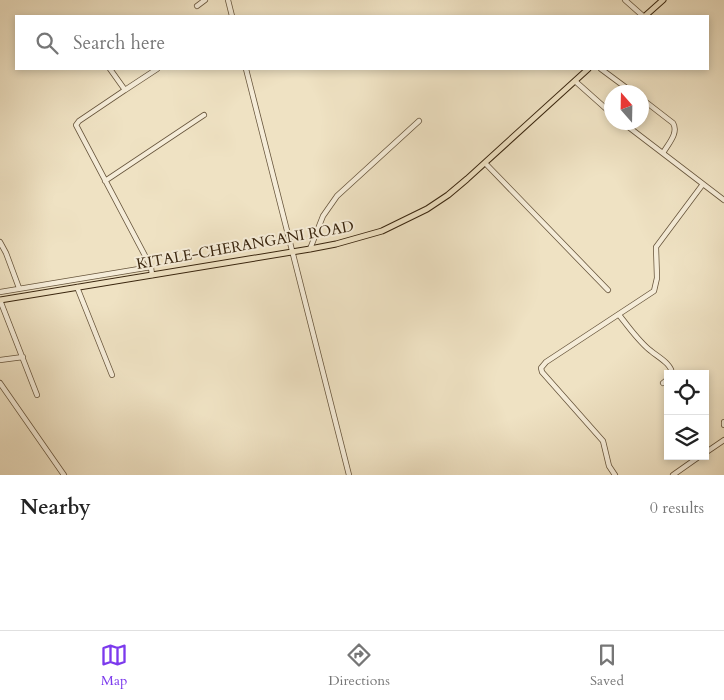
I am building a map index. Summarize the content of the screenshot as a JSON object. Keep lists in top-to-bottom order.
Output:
{
  "streets": {
    "main road": ["KITALE-CHERANGANI ROAD"]
  },
  "north": "top",
  "page": {
    "search": "Search here",
    "heading": ["Nearby", "0 results"],
    "nav": ["Map", "Directions", "Saved"]
  }
}
